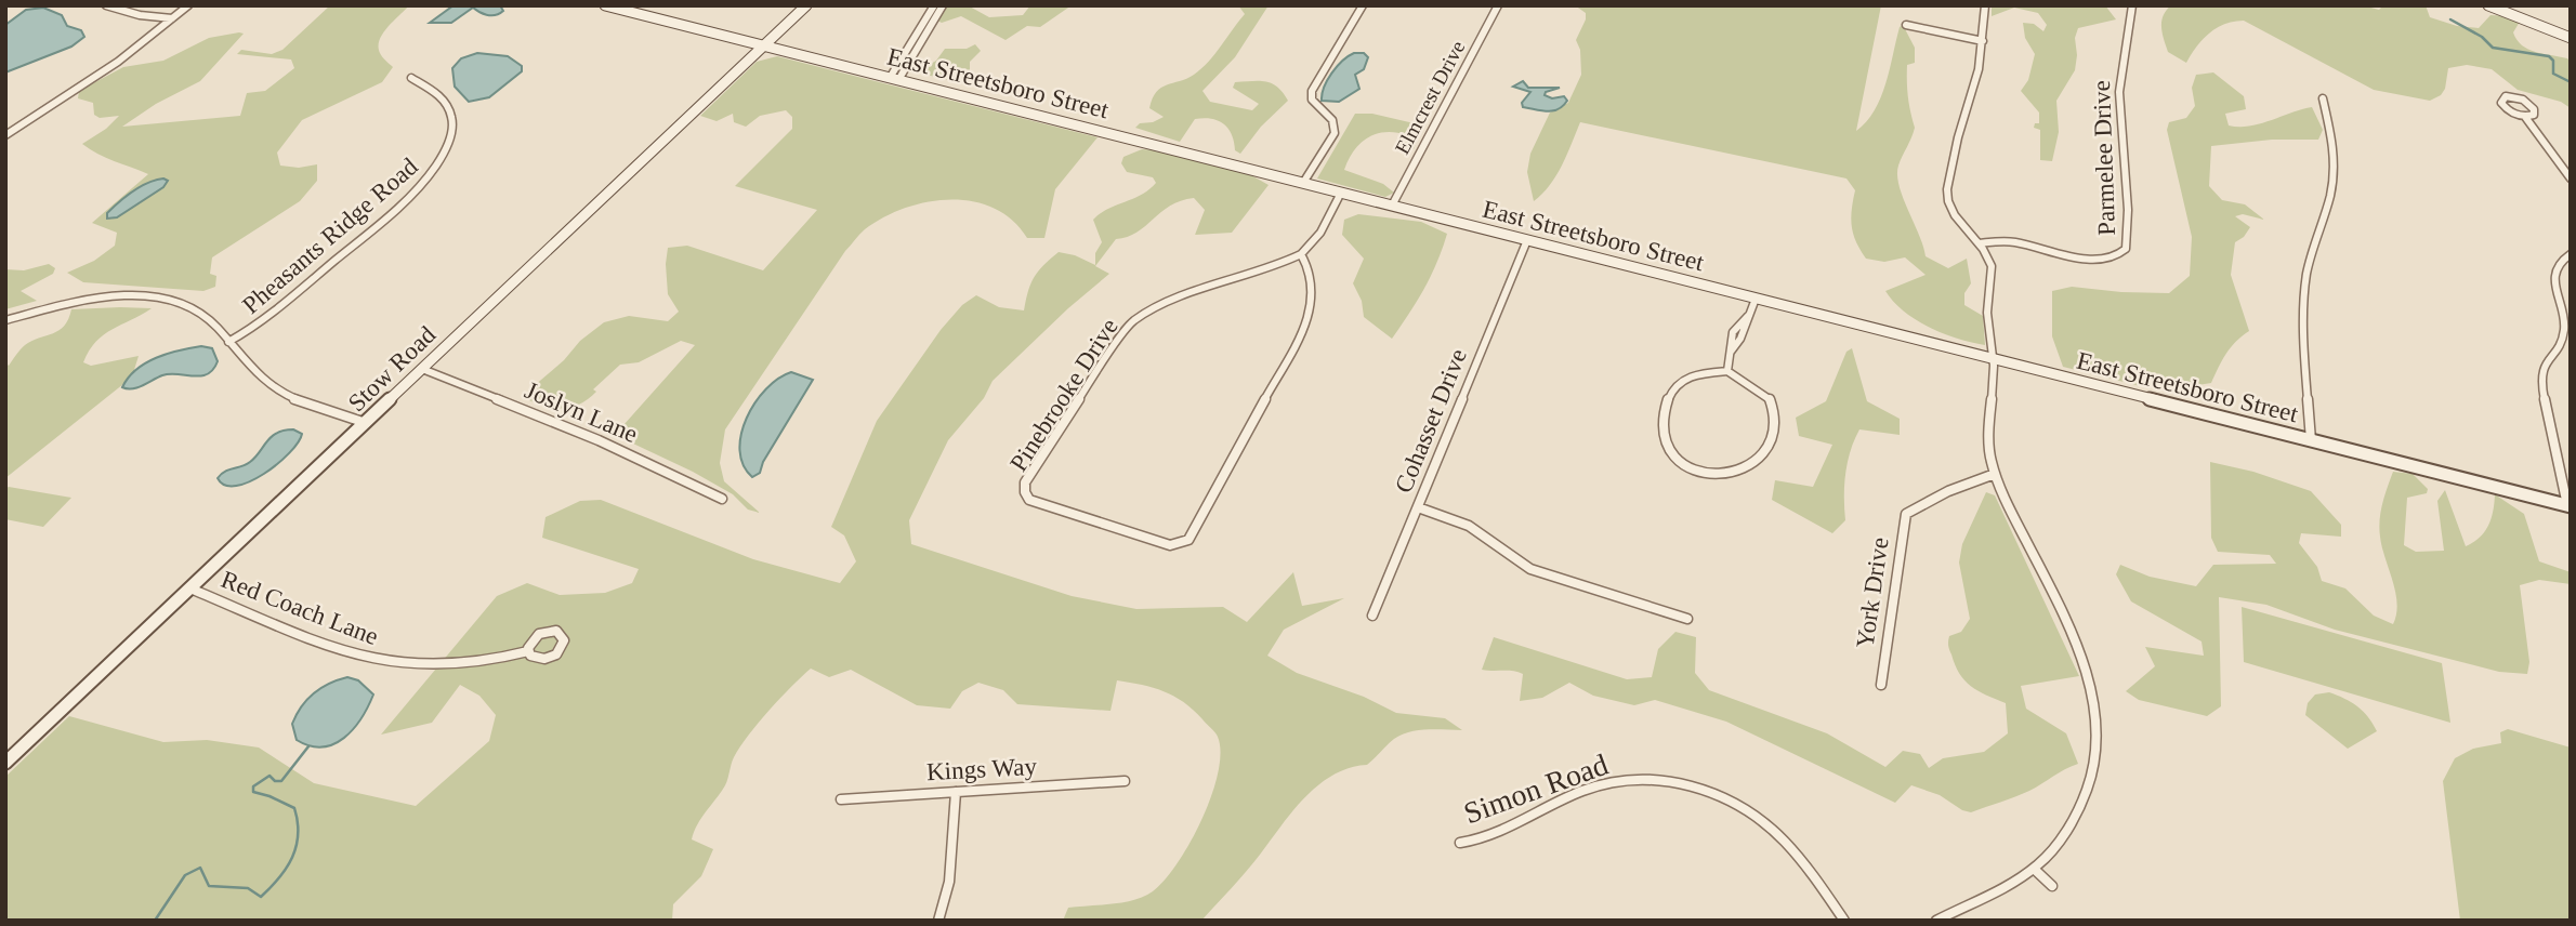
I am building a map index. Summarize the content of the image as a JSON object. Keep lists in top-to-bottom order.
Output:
{
  "streets": {
    "main road": ["East Streetsboro Street", "Stow Road"],
    "street": [
      "Elmcrest Drive",
      "Parmelee Drive",
      "Pheasants Ridge Road",
      "Pinebrooke Drive",
      "Joslyn Lane",
      "Cohasset Drive",
      "York Drive",
      "Red Coach Lane",
      "Kings Way",
      "Simon Road"
    ]
  },
  "crossings": [
    ["East Streetsboro Street", "Elmcrest Drive"],
    ["East Streetsboro Street", "Stow Road"],
    ["East Streetsboro Street", "Pinebrooke Drive"],
    ["East Streetsboro Street", "Cohasset Drive"],
    ["Stow Road", "Joslyn Lane"],
    ["Stow Road", "Red Coach Lane"]
  ]
}
